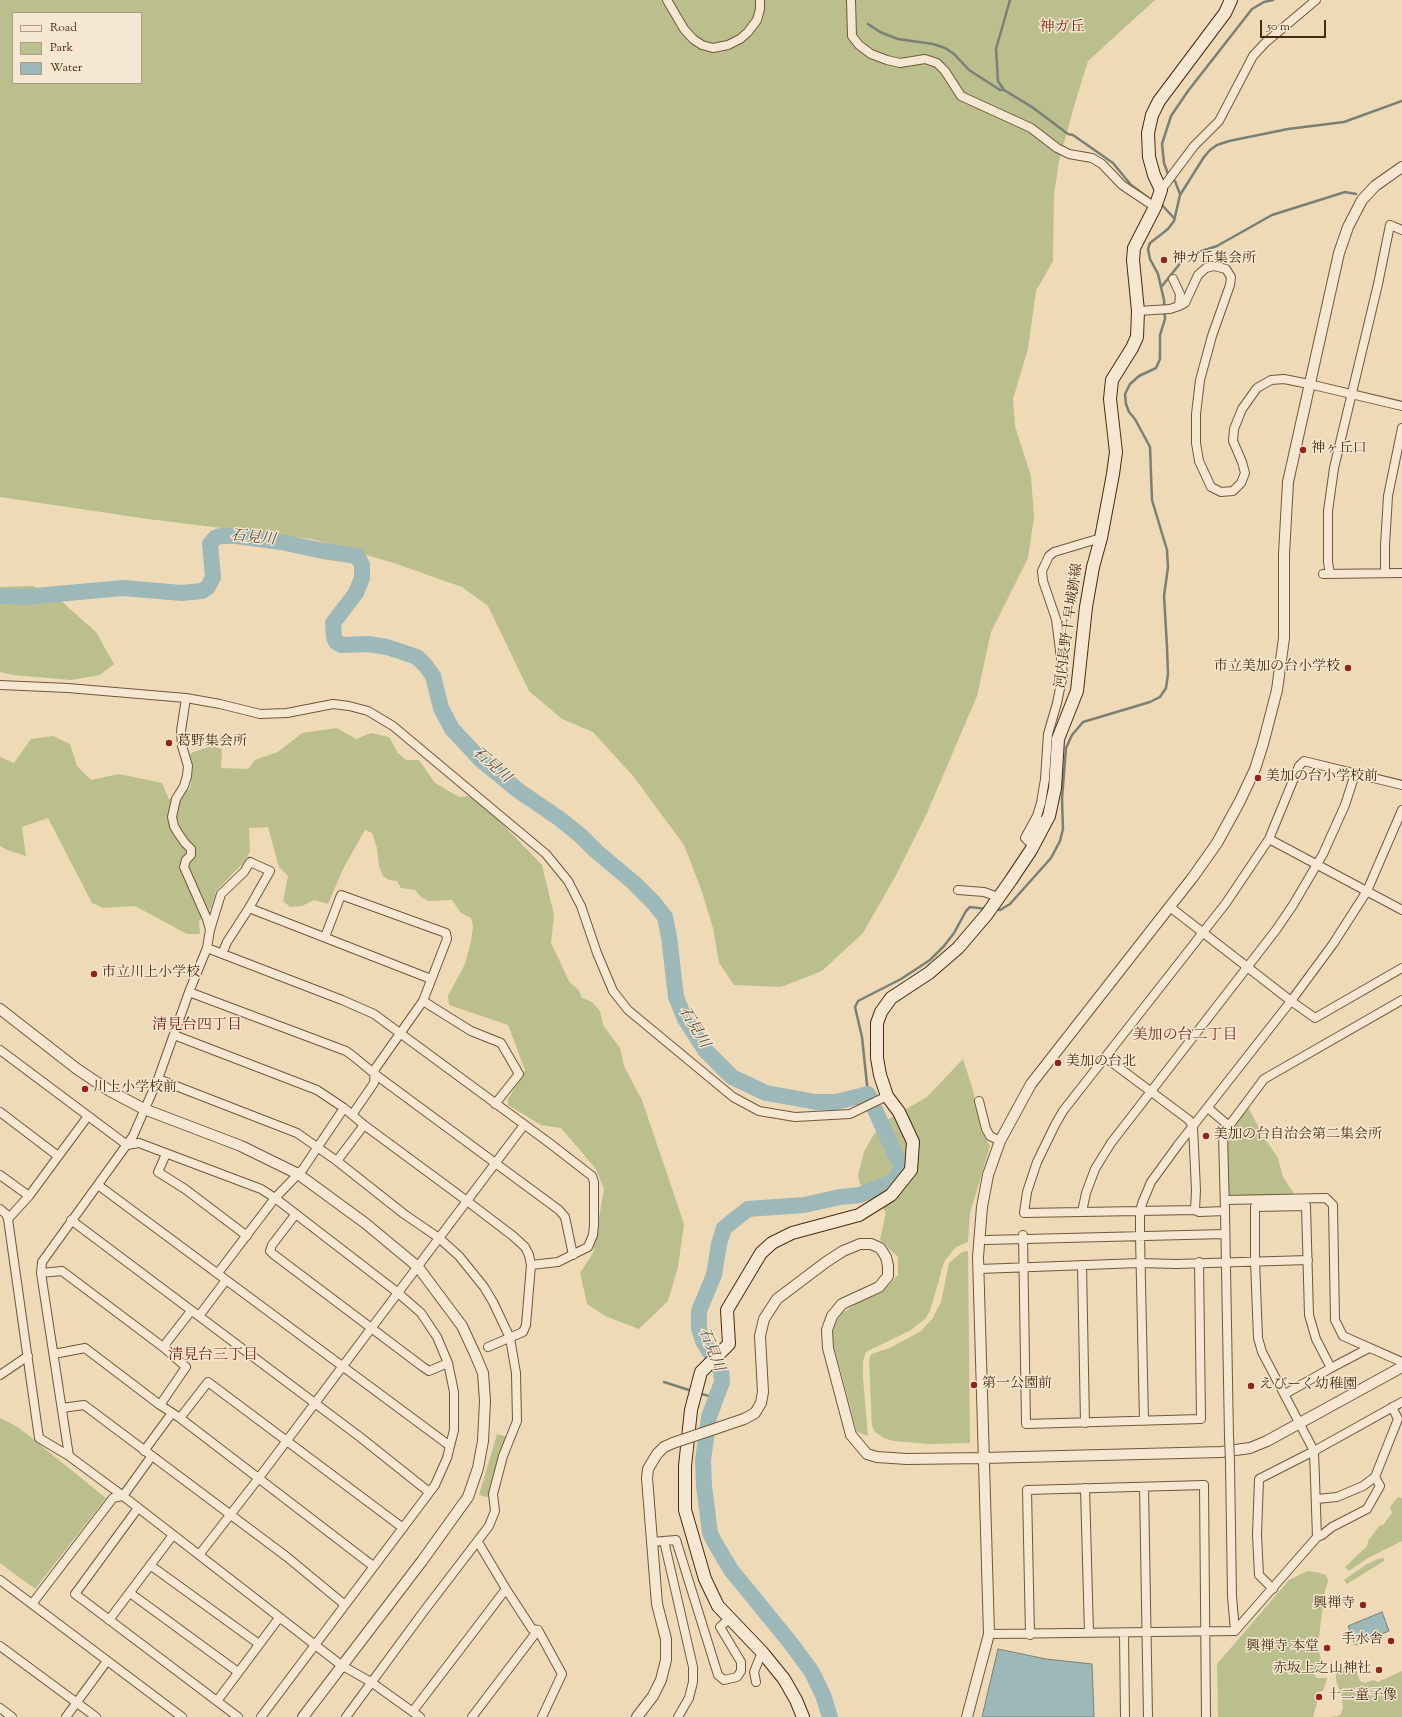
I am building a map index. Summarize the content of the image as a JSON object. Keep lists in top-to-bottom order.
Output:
{
  "streets": {
    "main road": ["河内長野千早城跡線"]
  },
  "districts": [
    "神ガ丘",
    "清見台四丁目",
    "美加の台二丁目",
    "清見台三丁目"
  ],
  "water": ["石見川"],
  "places": [
    "神ガ丘集会所",
    "神ヶ丘口",
    "市立美加の台小学校",
    "葛野集会所",
    "美加の台小学校前",
    "市立川上小学校",
    "美加の台北",
    "川上小学校前",
    "美加の台自治会第二集会所",
    "第一公園前",
    "えぴーく幼稚園",
    "興禅寺",
    "手水舎",
    "興禅寺 本堂",
    "赤坂上之山神社",
    "十二童子像"
  ],
  "legend": ["Road", "Park", "Water"],
  "scale_bar": "50 m"
}
